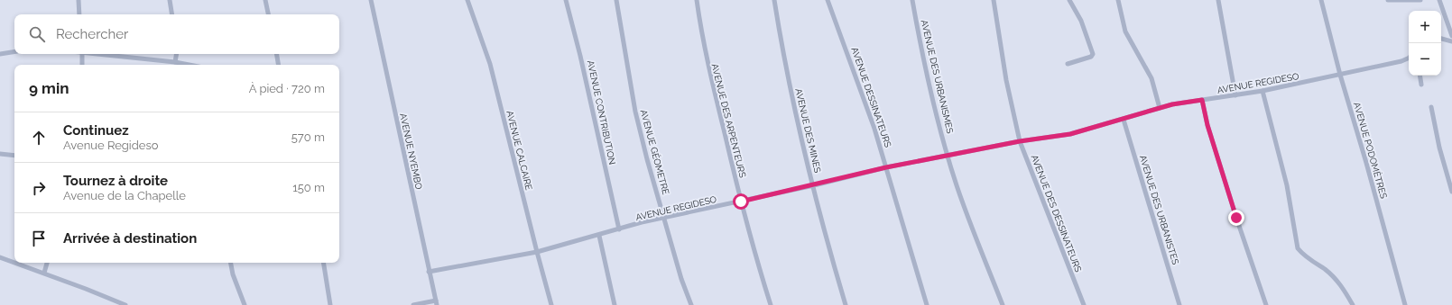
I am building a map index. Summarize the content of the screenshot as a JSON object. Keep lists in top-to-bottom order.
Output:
{
  "streets": {
    "street": [
      "AVENUE DES URBANISMES",
      "AVENUE REGIDESO",
      "AVENUE DESSINATEURS",
      "AVENUE CONTRIBUTION",
      "AVENUE DES ARPENTEURS",
      "AVENUE DES MINES",
      "AVENUE CALCAIRE",
      "AVENUE PODOMÈTRES",
      "AVENUE NYEMBO",
      "AVENUE GÉOMETRE",
      "AVENUE DES URBANISTES",
      "AVENUE DES DESSINATEURS"
    ]
  },
  "crossings": [
    ["AVENUE DES URBANISMES", "AVENUE REGIDESO"],
    ["AVENUE REGIDESO", "AVENUE DESSINATEURS"],
    ["AVENUE REGIDESO", "AVENUE CONTRIBUTION"],
    ["AVENUE REGIDESO", "AVENUE DES ARPENTEURS"],
    ["AVENUE REGIDESO", "AVENUE DES MINES"],
    ["AVENUE REGIDESO", "AVENUE CALCAIRE"],
    ["AVENUE REGIDESO", "AVENUE PODOMÈTRES"],
    ["AVENUE REGIDESO", "AVENUE NYEMBO"],
    ["AVENUE REGIDESO", "AVENUE GÉOMETRE"],
    ["AVENUE REGIDESO", "AVENUE DES URBANISTES"],
    ["AVENUE REGIDESO", "AVENUE DES DESSINATEURS"]
  ],
  "page": {
    "map_buttons": ["+", "−"],
    "search": "Rechercher",
    "heading": ["9 min", "À pied · 720 m"],
    "list": [
      ["Continuez", "Avenue Regideso", "570 m"],
      ["Tournez à droite", "Avenue de la Chapelle", "150 m"],
      "Arrivée à destination"
    ]
  }
}
